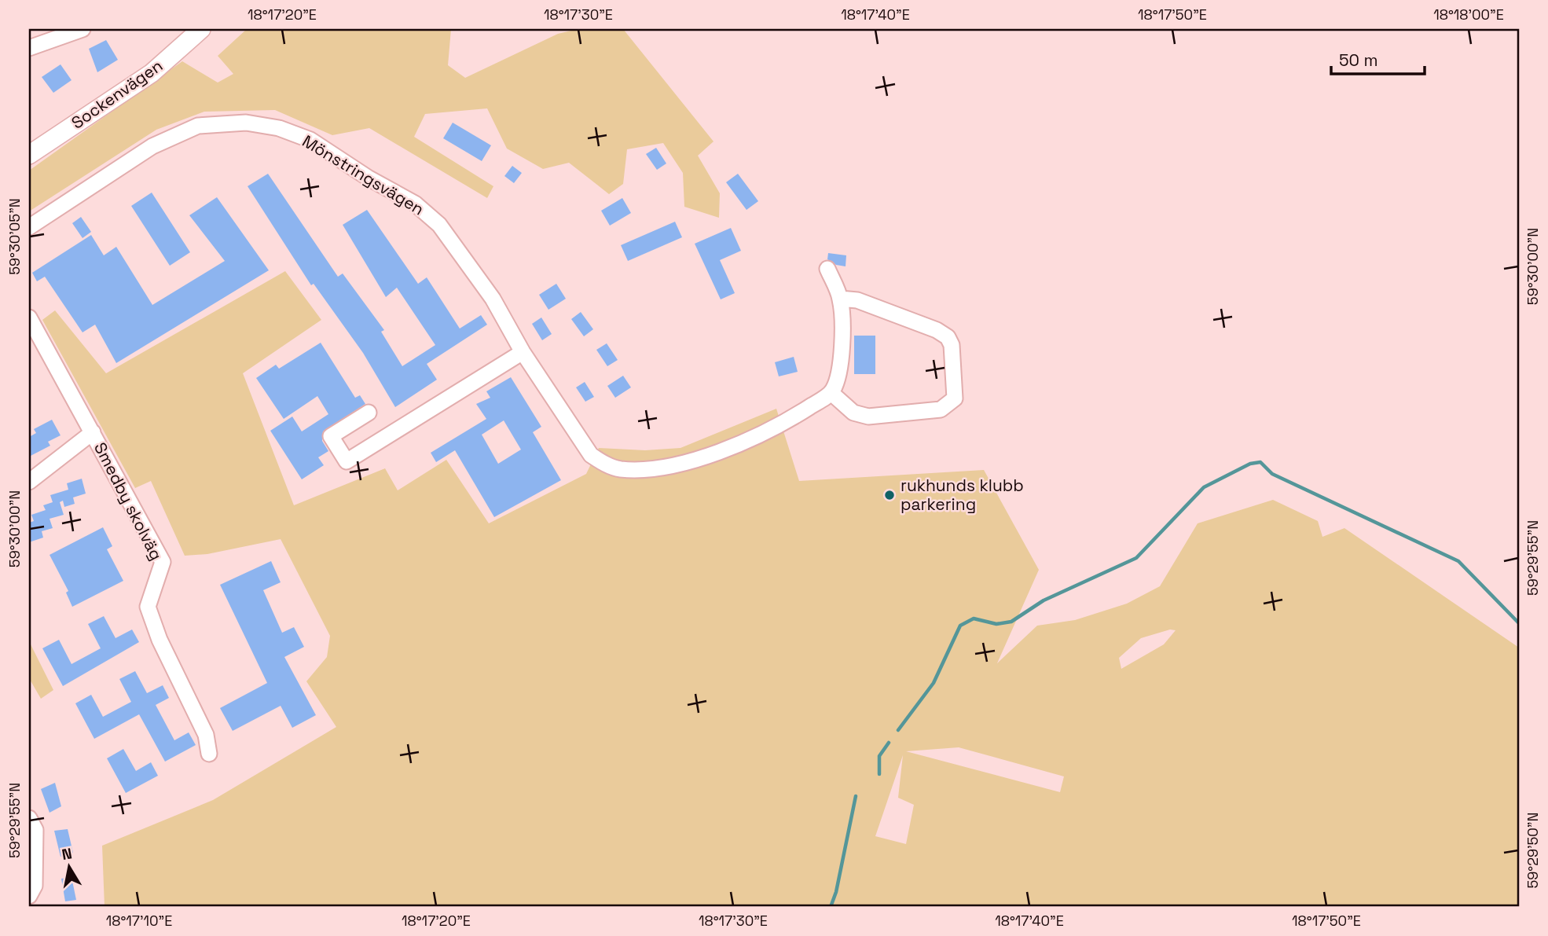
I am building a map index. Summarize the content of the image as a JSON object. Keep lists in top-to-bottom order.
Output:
{
  "streets": {
    "street": ["Sockenvägen", "Mönstringsvägen", "Smedby skolväg"]
  },
  "places": ["rukhunds klubb parkering"],
  "scale_bar": "50 m",
  "north": "top",
  "coordinates": [
    "18°17'20\"E",
    "18°17'30\"E",
    "18°17'40\"E",
    "18°17'50\"E",
    "18°18'00\"E",
    "59°30'05\"N",
    "59°30'00\"N",
    "59°29'55\"N",
    "59°29'50\"N",
    "18°17'10\"E"
  ]
}
